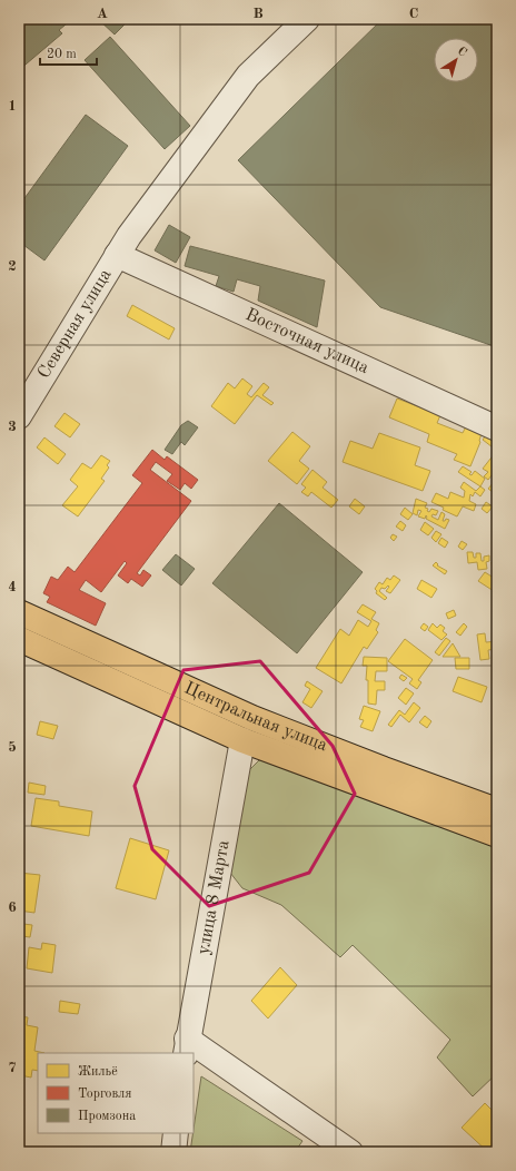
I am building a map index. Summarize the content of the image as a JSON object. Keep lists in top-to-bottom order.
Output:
{
  "streets": {
    "main road": ["Центральная улица"],
    "street": ["Северная улица", "Восточная улица", "улица 8 Марта"]
  },
  "crossings": [
    ["Северная улица", "Восточная улица"],
    ["Центральная улица", "улица 8 Марта"]
  ],
  "legend": ["Жильё", "Торговля", "Промзона"],
  "scale_bar": "20 m",
  "north": "top right",
  "grid": {
    "columns": ["A", "B", "C"],
    "rows": [
      "1",
      "2",
      "3",
      "4",
      "5",
      "6",
      "7"
    ]
  }
}
